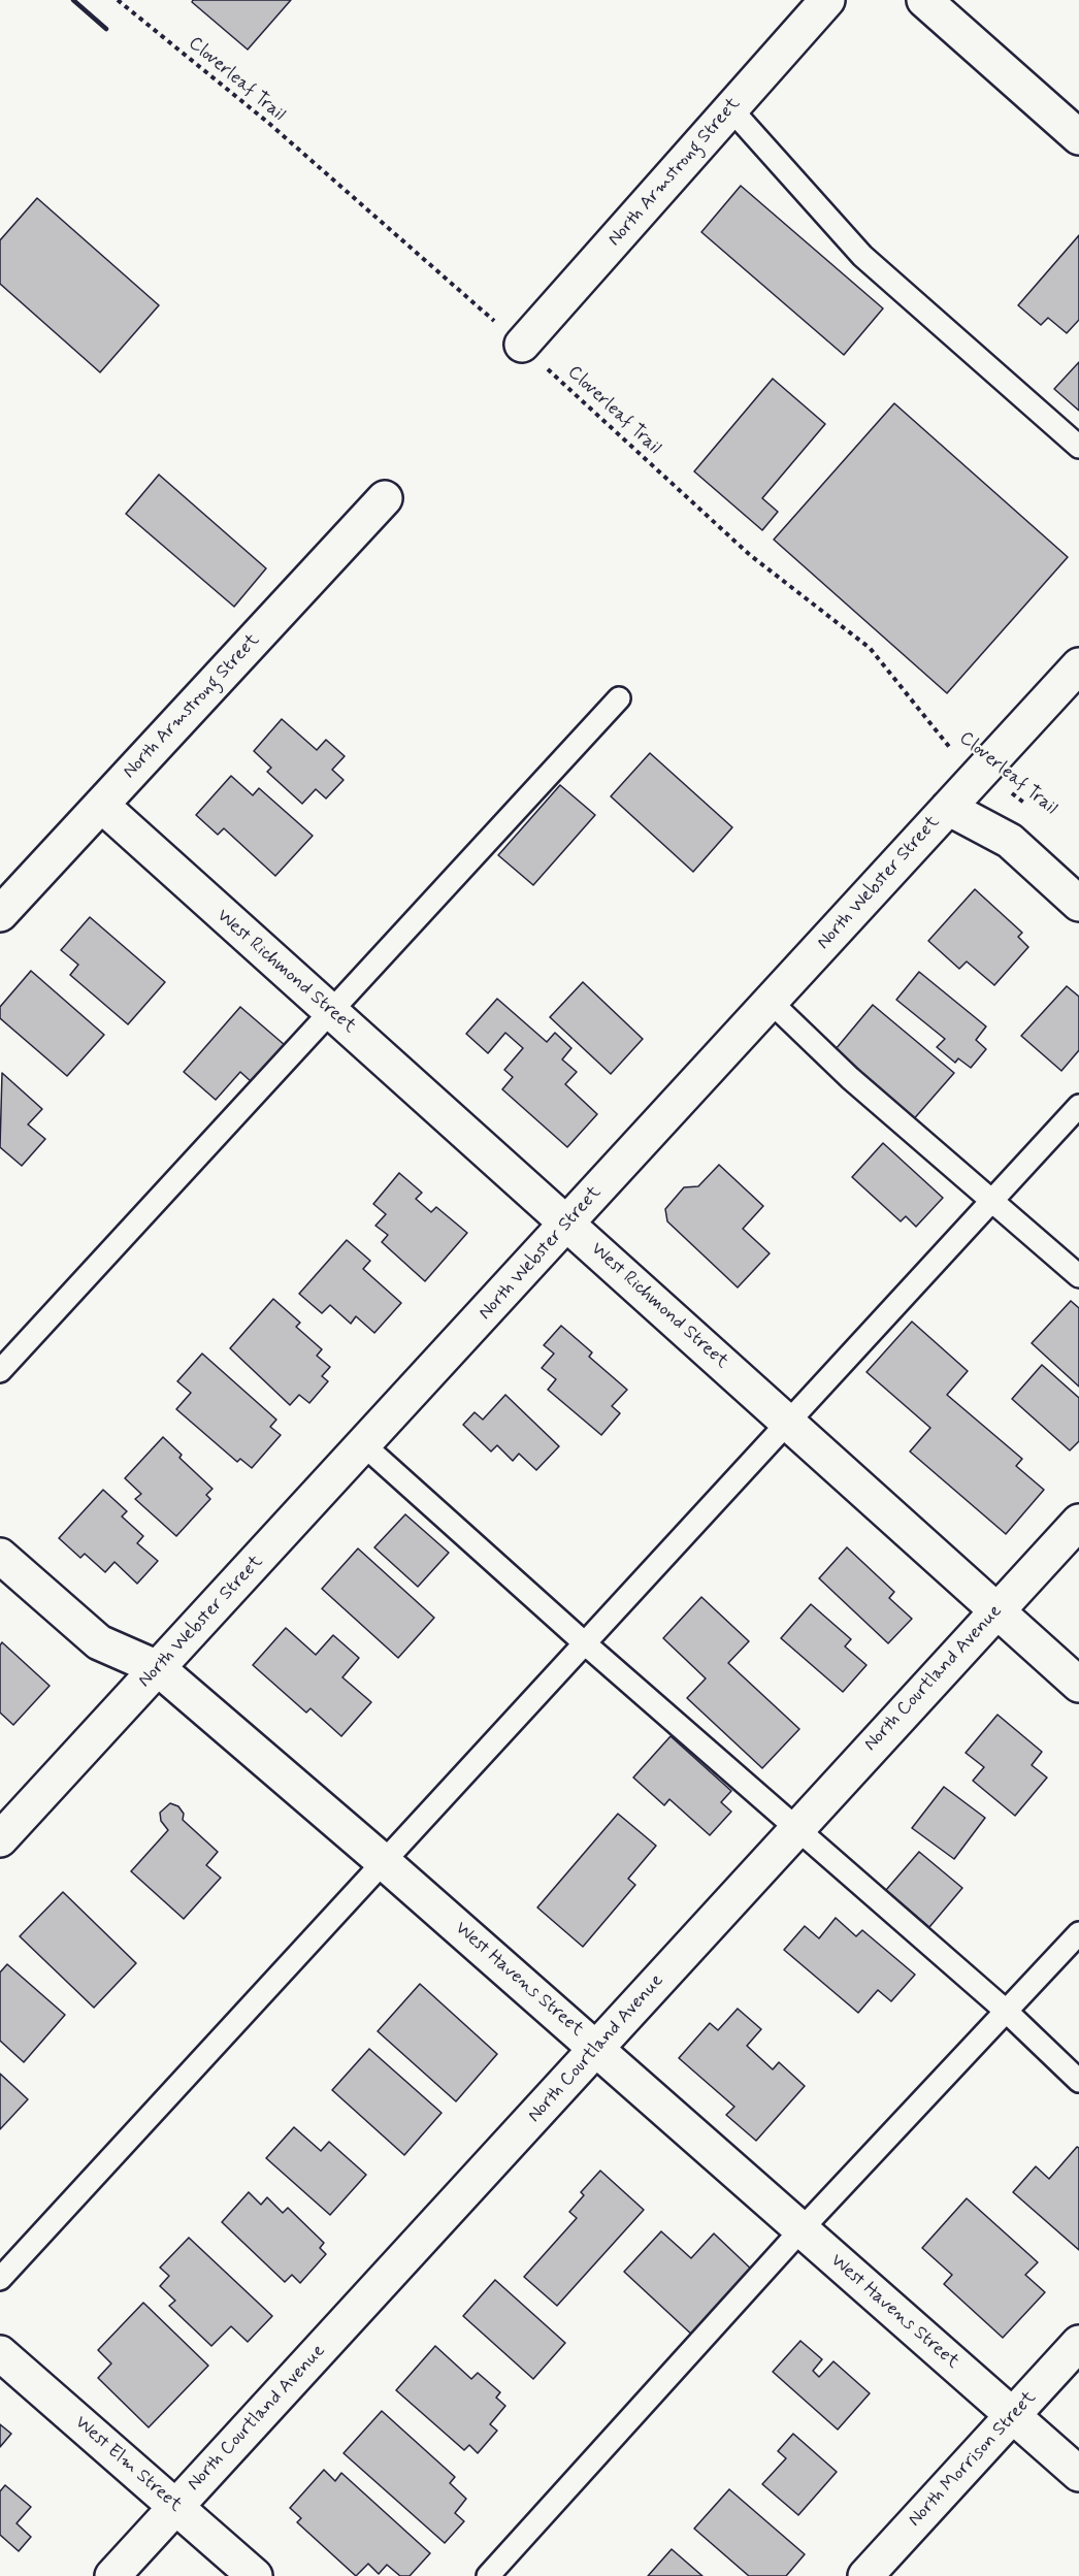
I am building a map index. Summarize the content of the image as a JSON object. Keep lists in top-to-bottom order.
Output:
{
  "streets": {
    "street": [
      "North Armstrong Street",
      "North Webster Street",
      "West Richmond Street",
      "North Courtland Avenue",
      "West Havens Street",
      "North Morrison Street",
      "West Elm Street"
    ],
    "path": ["Cloverleaf Trail"]
  },
  "crossings": [
    ["Cloverleaf Trail", "North Armstrong Street"],
    ["Cloverleaf Trail", "North Webster Street"],
    ["North Armstrong Street", "West Richmond Street"],
    ["North Webster Street", "West Richmond Street"],
    ["North Webster Street", "West Havens Street"],
    ["West Richmond Street", "North Courtland Avenue"],
    ["North Courtland Avenue", "West Havens Street"],
    ["North Courtland Avenue", "West Elm Street"],
    ["West Havens Street", "North Morrison Street"]
  ]
}
